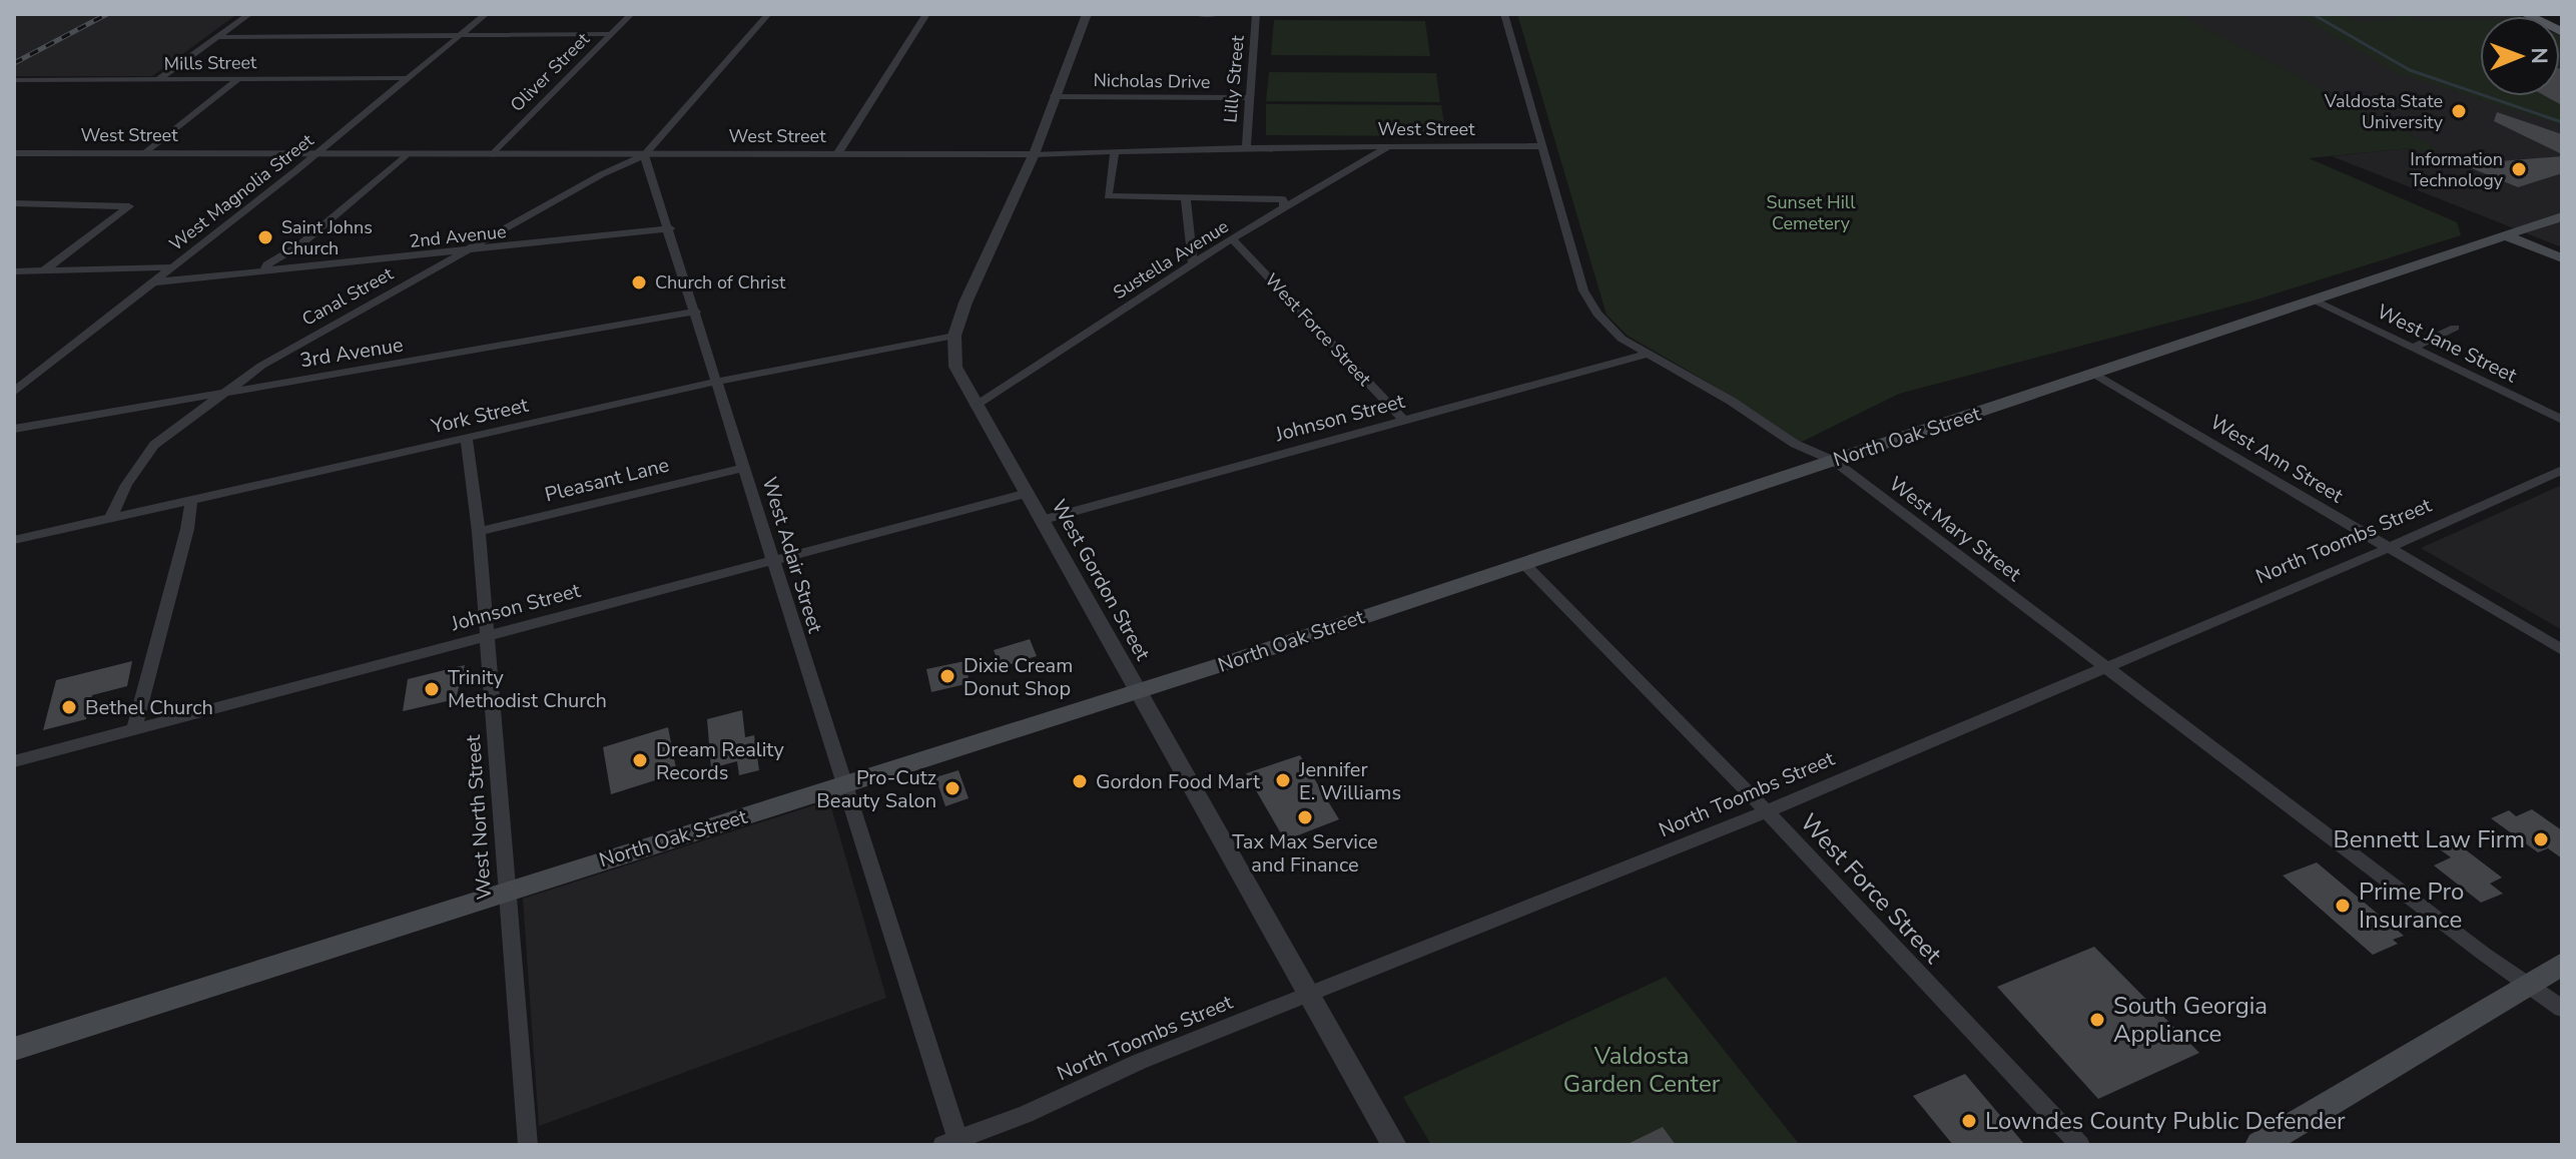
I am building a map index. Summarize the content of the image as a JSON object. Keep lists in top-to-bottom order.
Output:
{
  "streets": {
    "main road": ["North Oak Street"],
    "street": [
      "Mills Street",
      "Oliver Street",
      "Lilly Street",
      "Nicholas Drive",
      "West Street",
      "West Magnolia Street",
      "2nd Avenue",
      "Sustella Avenue",
      "Canal Street",
      "West Force Street",
      "West Jane Street",
      "3rd Avenue",
      "York Street",
      "Johnson Street",
      "West Ann Street",
      "Pleasant Lane",
      "West Mary Street",
      "North Toombs Street",
      "West Adair Street",
      "West Gordon Street",
      "West North Street"
    ]
  },
  "crossings": [
    ["Mills Street", "West Magnolia Street"],
    ["Oliver Street", "West Street"],
    ["Lilly Street", "Nicholas Drive"],
    ["Lilly Street", "West Street"],
    ["West Street", "West Magnolia Street"],
    ["West Street", "Sustella Avenue"],
    ["West Street", "Canal Street"],
    ["West Street", "West Mary Street"],
    ["West Street", "West Adair Street"],
    ["West Magnolia Street", "2nd Avenue"],
    ["2nd Avenue", "Canal Street"],
    ["2nd Avenue", "West Adair Street"],
    ["Sustella Avenue", "West Force Street"],
    ["Sustella Avenue", "West Gordon Street"],
    ["Canal Street", "3rd Avenue"],
    ["Canal Street", "York Street"],
    ["Canal Street", "West Adair Street"],
    ["West Force Street", "Johnson Street"],
    ["West Force Street", "North Oak Street"],
    ["West Force Street", "North Toombs Street"],
    ["West Jane Street", "North Oak Street"],
    ["3rd Avenue", "West Adair Street"],
    ["York Street", "West Adair Street"],
    ["York Street", "West Gordon Street"],
    ["York Street", "West North Street"],
    ["Johnson Street", "West Mary Street"],
    ["Johnson Street", "West Adair Street"],
    ["Johnson Street", "West Gordon Street"],
    ["Johnson Street", "West North Street"],
    ["North Oak Street", "West Ann Street"],
    ["North Oak Street", "West Mary Street"],
    ["North Oak Street", "West Adair Street"],
    ["North Oak Street", "West Gordon Street"],
    ["North Oak Street", "West North Street"],
    ["West Ann Street", "North Toombs Street"],
    ["Pleasant Lane", "West Adair Street"],
    ["Pleasant Lane", "West North Street"],
    ["West Mary Street", "North Toombs Street"],
    ["North Toombs Street", "West Adair Street"],
    ["North Toombs Street", "West Gordon Street"]
  ],
  "parks": ["Sunset Hill Cemetery", "Valdosta Garden Center"],
  "places": [
    "Valdosta State University",
    "Information Technology",
    "Saint Johns Church",
    "Church of Christ",
    "Dixie Cream Donut Shop",
    "Trinity Methodist Church",
    "Bethel Church",
    "Dream Reality Records",
    "Jennifer E. Williams",
    "Gordon Food Mart",
    "Pro-Cutz Beauty Salon",
    "Tax Max Service and Finance",
    "Bennett Law Firm",
    "Prime Pro Insurance",
    "South Georgia Appliance",
    "Lowndes County Public Defender"
  ],
  "north": "right"
}
